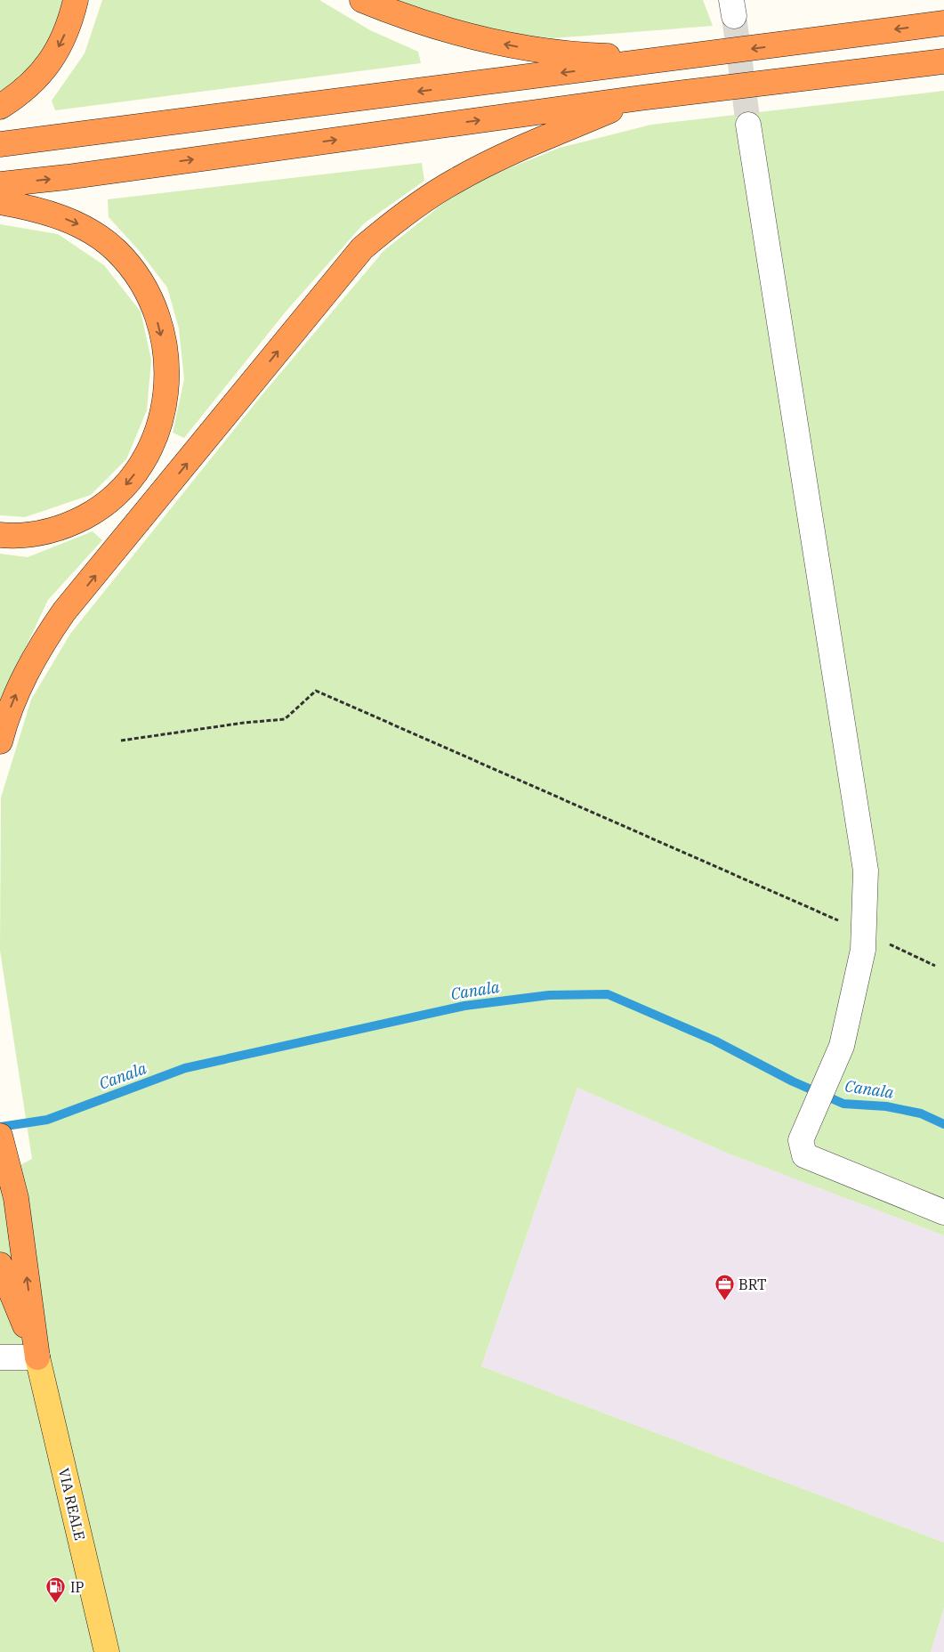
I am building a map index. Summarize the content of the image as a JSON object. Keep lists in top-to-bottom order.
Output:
{
  "streets": {
    "main road": ["VIA REALE"]
  },
  "water": ["Canala"],
  "places": {
    "office": ["BRT"],
    "fuel station": ["IP"]
  }
}
